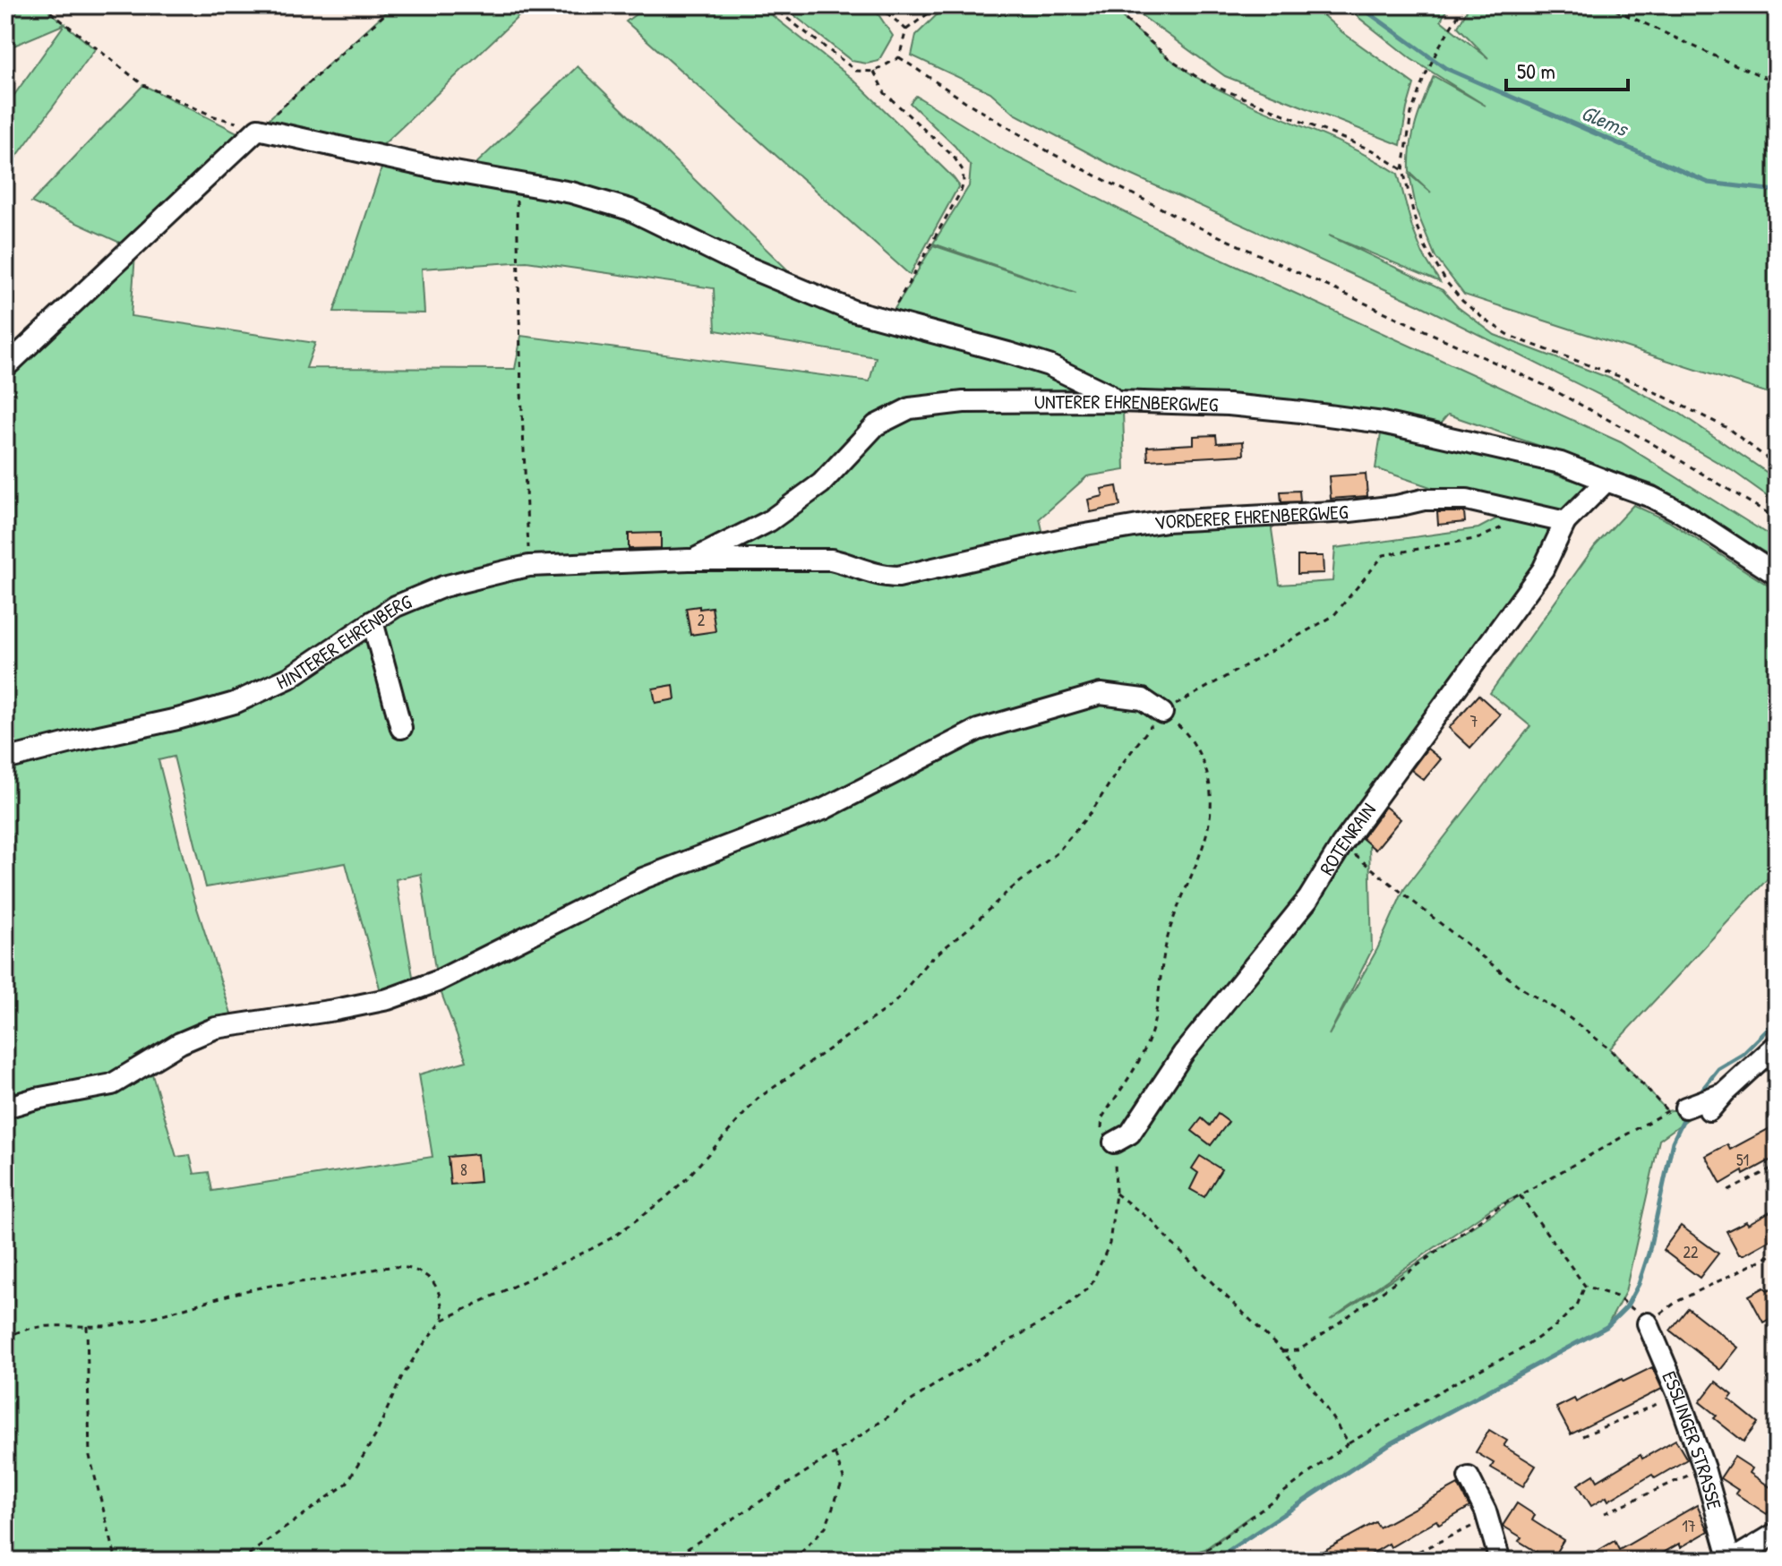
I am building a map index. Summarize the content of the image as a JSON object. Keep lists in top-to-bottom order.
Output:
{
  "streets": {
    "street": [
      "UNTERER EHRENBERGWEG",
      "VORDERER EHRENBERGWEG",
      "HINTERER EHRENBERG",
      "ROTENRAIN",
      "ESSLINGER STRASSE"
    ]
  },
  "crossings": [
    ["UNTERER EHRENBERGWEG", "VORDERER EHRENBERGWEG"],
    ["UNTERER EHRENBERGWEG", "HINTERER EHRENBERG"],
    ["VORDERER EHRENBERGWEG", "HINTERER EHRENBERG"],
    ["VORDERER EHRENBERGWEG", "ROTENRAIN"]
  ],
  "water": ["Glems"],
  "house_numbers": [
    "2",
    "7",
    "51",
    "8",
    "22",
    "17"
  ],
  "scale_bar": "50 m"
}
